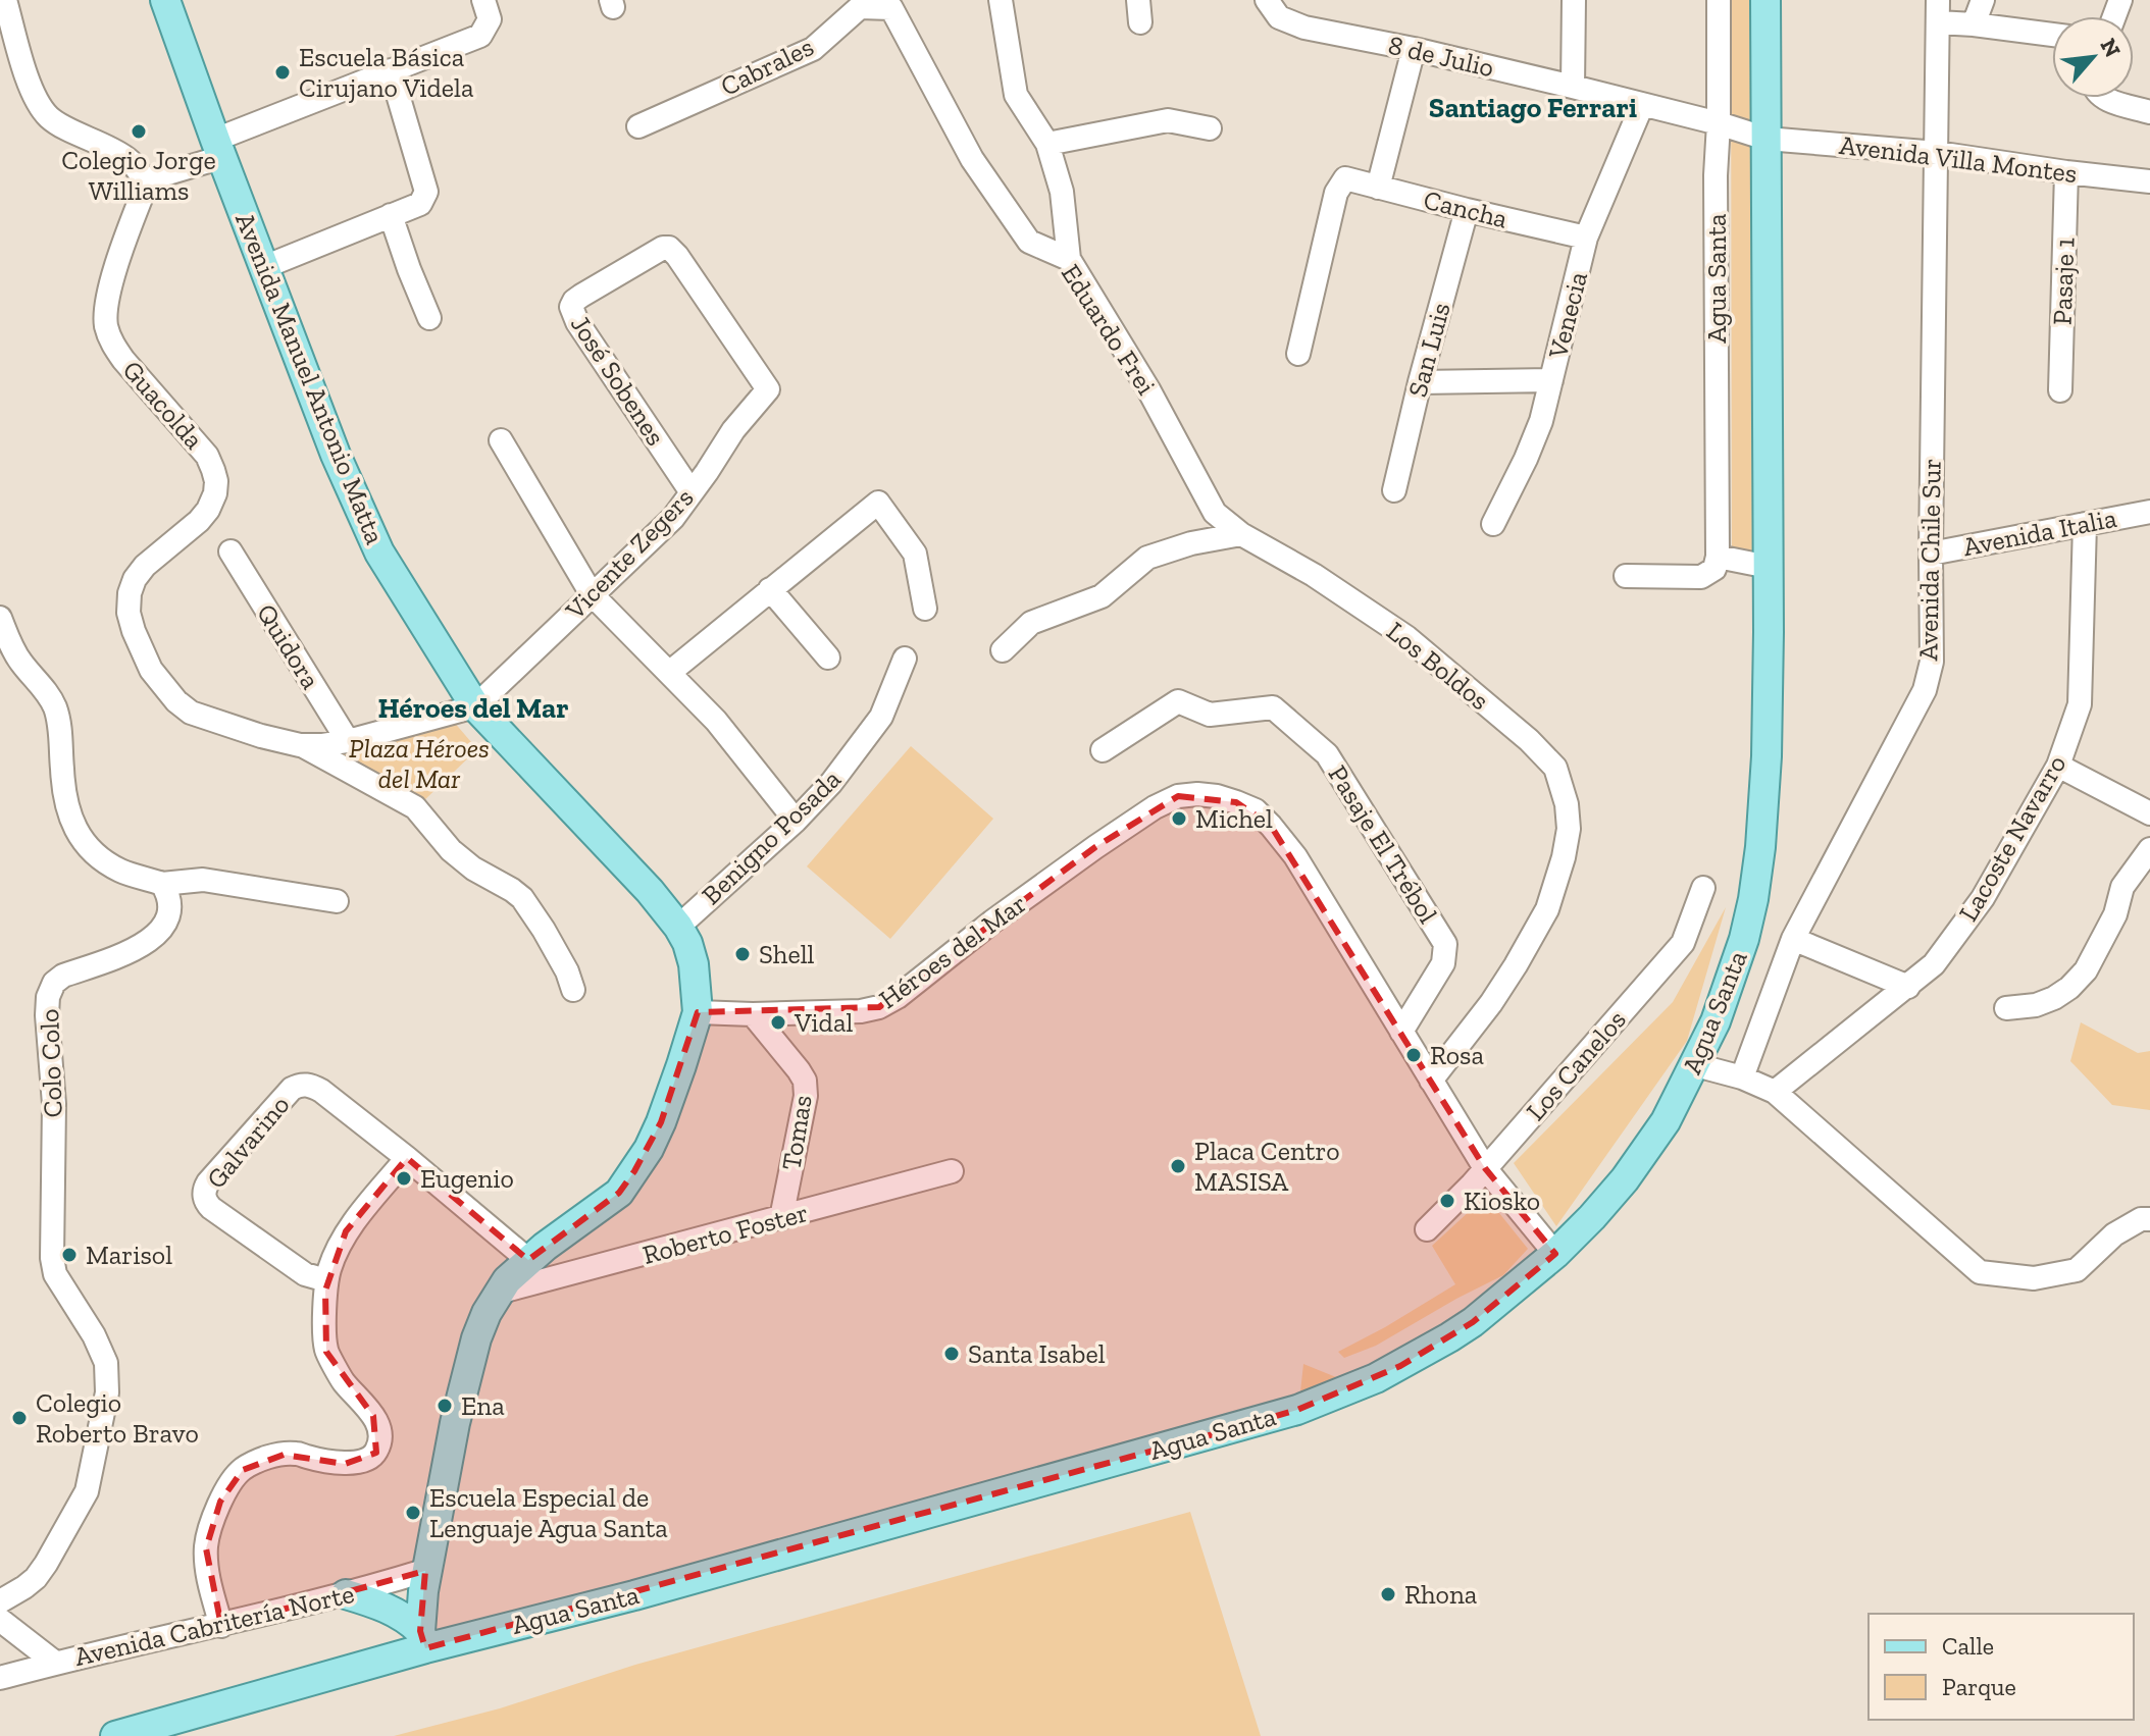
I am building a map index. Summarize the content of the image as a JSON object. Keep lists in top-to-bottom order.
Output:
{
  "streets": {
    "main road": ["Agua Santa", "Avenida Manuel Antonio Matta"],
    "street": [
      "8 de Julio",
      "Cabrales",
      "Avenida Villa Montes",
      "Cancha",
      "Pasaje 1",
      "Venecia",
      "Eduardo Frei",
      "San Luis",
      "José Sobenes",
      "Guacolda",
      "Avenida Italia",
      "Vicente Zegers",
      "Avenida Chile Sur",
      "Quidora",
      "Los Boldos",
      "Benigno Posada",
      "Lacoste Navarro",
      "Pasaje El Trébol",
      "Héroes del Mar",
      "Colo Colo",
      "Los Canelos",
      "Tomas",
      "Galvarino",
      "Roberto Foster",
      "Avenida Cabritería Norte"
    ]
  },
  "crossings": [
    ["8 de Julio", "Avenida Villa Montes"],
    ["8 de Julio", "Agua Santa"],
    ["8 de Julio", "Venecia"],
    ["Cabrales", "Eduardo Frei"],
    ["Avenida Villa Montes", "Agua Santa"],
    ["Avenida Villa Montes", "Pasaje 1"],
    ["Avenida Villa Montes", "Avenida Chile Sur"],
    ["Cancha", "Venecia"],
    ["Cancha", "San Luis"],
    ["Agua Santa", "Avenida Manuel Antonio Matta"],
    ["Eduardo Frei", "Los Boldos"],
    ["Avenida Manuel Antonio Matta", "Guacolda"],
    ["Avenida Manuel Antonio Matta", "Vicente Zegers"],
    ["Avenida Manuel Antonio Matta", "Benigno Posada"],
    ["Avenida Manuel Antonio Matta", "Héroes del Mar"],
    ["Avenida Manuel Antonio Matta", "Galvarino"],
    ["Avenida Manuel Antonio Matta", "Roberto Foster"],
    ["Avenida Manuel Antonio Matta", "Avenida Cabritería Norte"],
    ["José Sobenes", "Vicente Zegers"],
    ["Guacolda", "Vicente Zegers"],
    ["Guacolda", "Quidora"],
    ["Avenida Italia", "Avenida Chile Sur"],
    ["Avenida Italia", "Lacoste Navarro"],
    ["Pasaje El Trébol", "Héroes del Mar"],
    ["Héroes del Mar", "Tomas"],
    ["Tomas", "Roberto Foster"]
  ],
  "districts": ["Santiago Ferrari", "Héroes del Mar"],
  "parks": ["Plaza Héroes del Mar"],
  "places": [
    "Escuela Básica Cirujano Videla",
    "Colegio Jorge Williams",
    "Michel",
    "Shell",
    "Vidal",
    "Rosa",
    "Placa Centro MASISA",
    "Eugenio",
    "Kiosko",
    "Marisol",
    "Santa Isabel",
    "Ena",
    "Colegio Roberto Bravo",
    "Escuela Especial de Lenguaje Agua Santa",
    "Rhona"
  ],
  "legend": ["Calle", "Parque"],
  "north": "top right"
}
